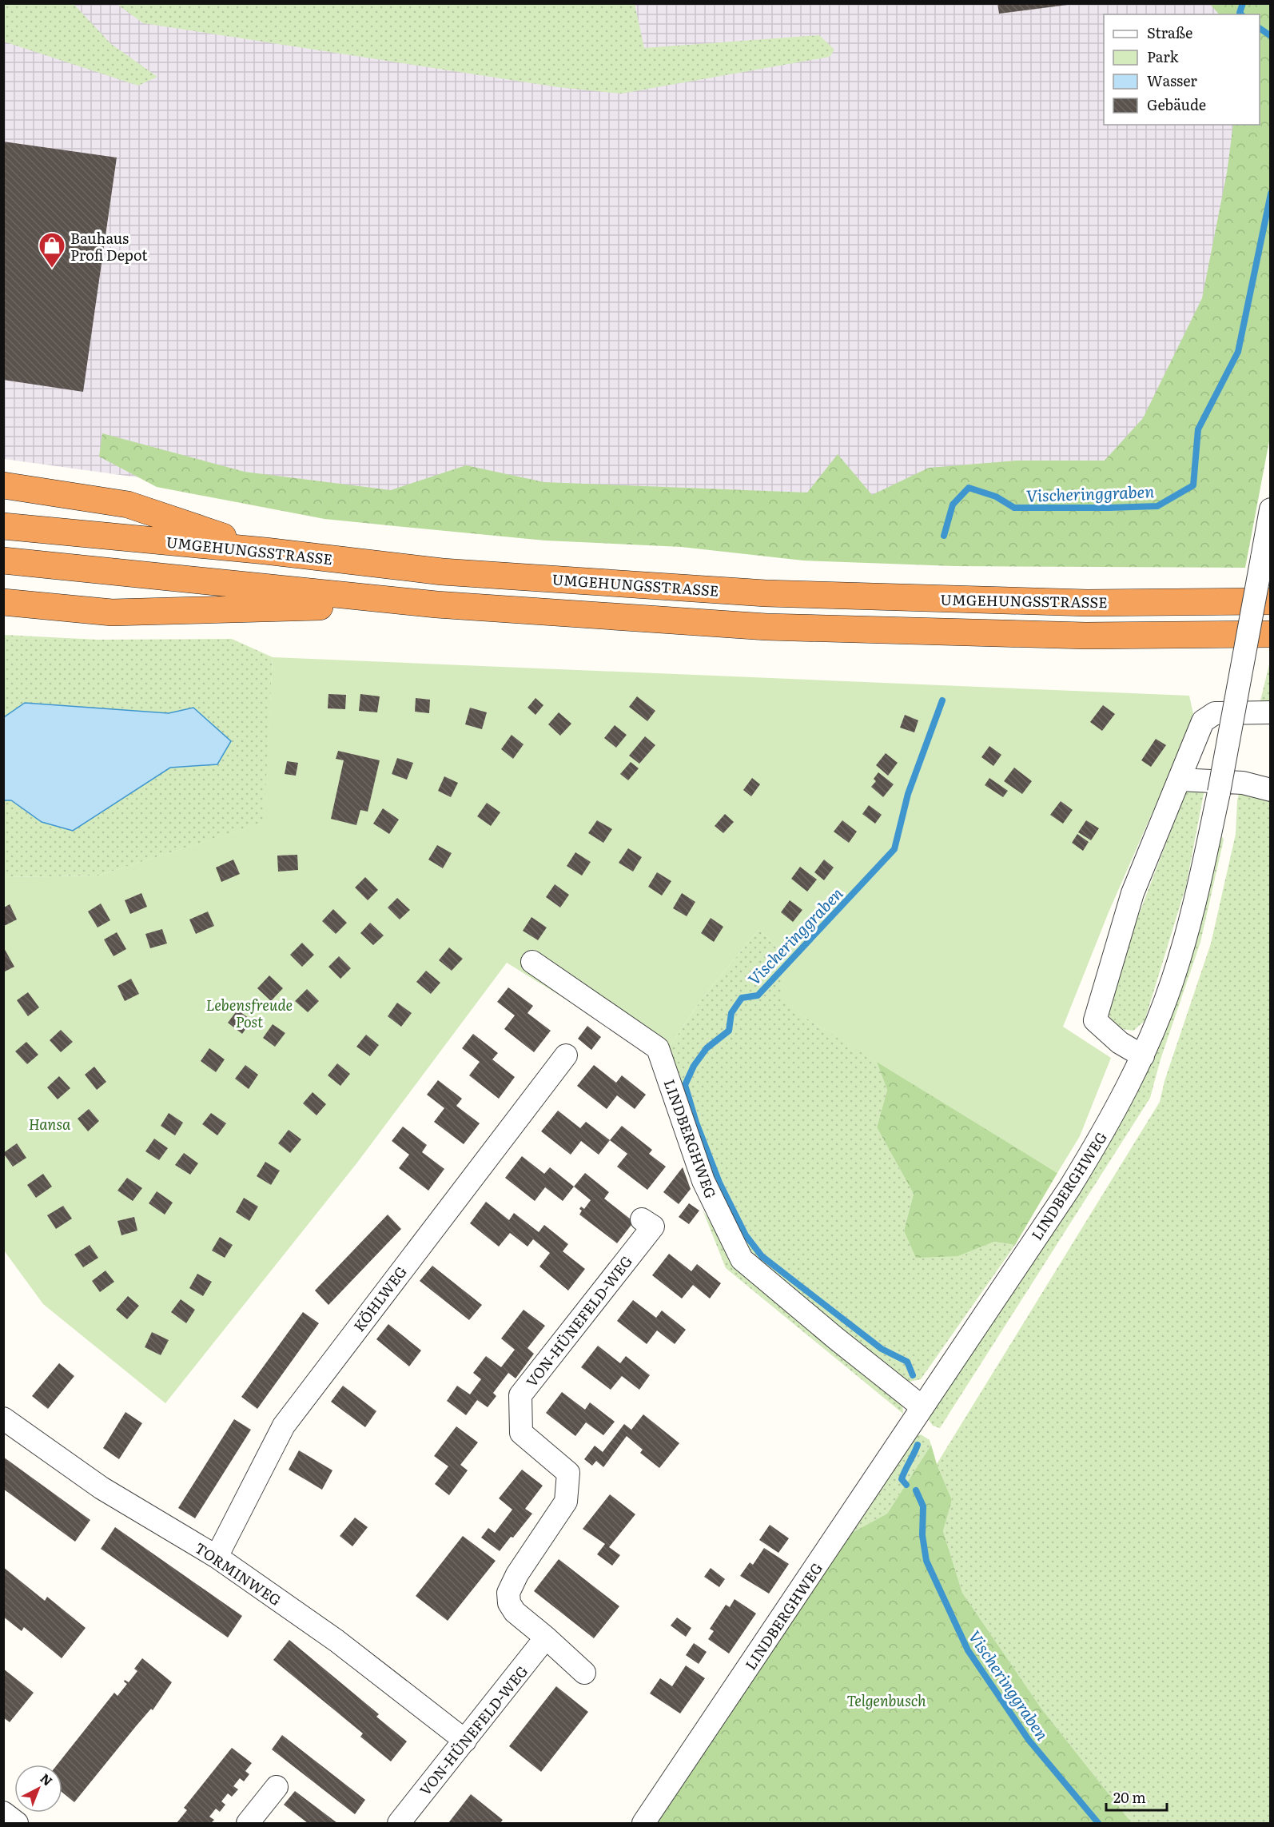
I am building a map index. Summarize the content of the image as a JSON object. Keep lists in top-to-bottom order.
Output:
{
  "streets": {
    "highway": ["UMGEHUNGSSTRASSE"],
    "street": [
      "LINDBERGHWEG",
      "KÖHLWEG",
      "VON-HÜNEFELD-WEG",
      "TORMINWEG"
    ]
  },
  "crossings": [
    ["KÖHLWEG", "TORMINWEG"],
    ["VON-HÜNEFELD-WEG", "TORMINWEG"]
  ],
  "water": ["Vischeringgraben"],
  "parks": ["Lebensfreude Post", "Hansa", "Telgenbusch"],
  "places": {
    "shop": ["Bauhaus Profi Depot"]
  },
  "legend": [
    "Straße",
    "Park",
    "Wasser",
    "Gebäude"
  ],
  "scale_bar": "20 m",
  "north": "top right"
}
